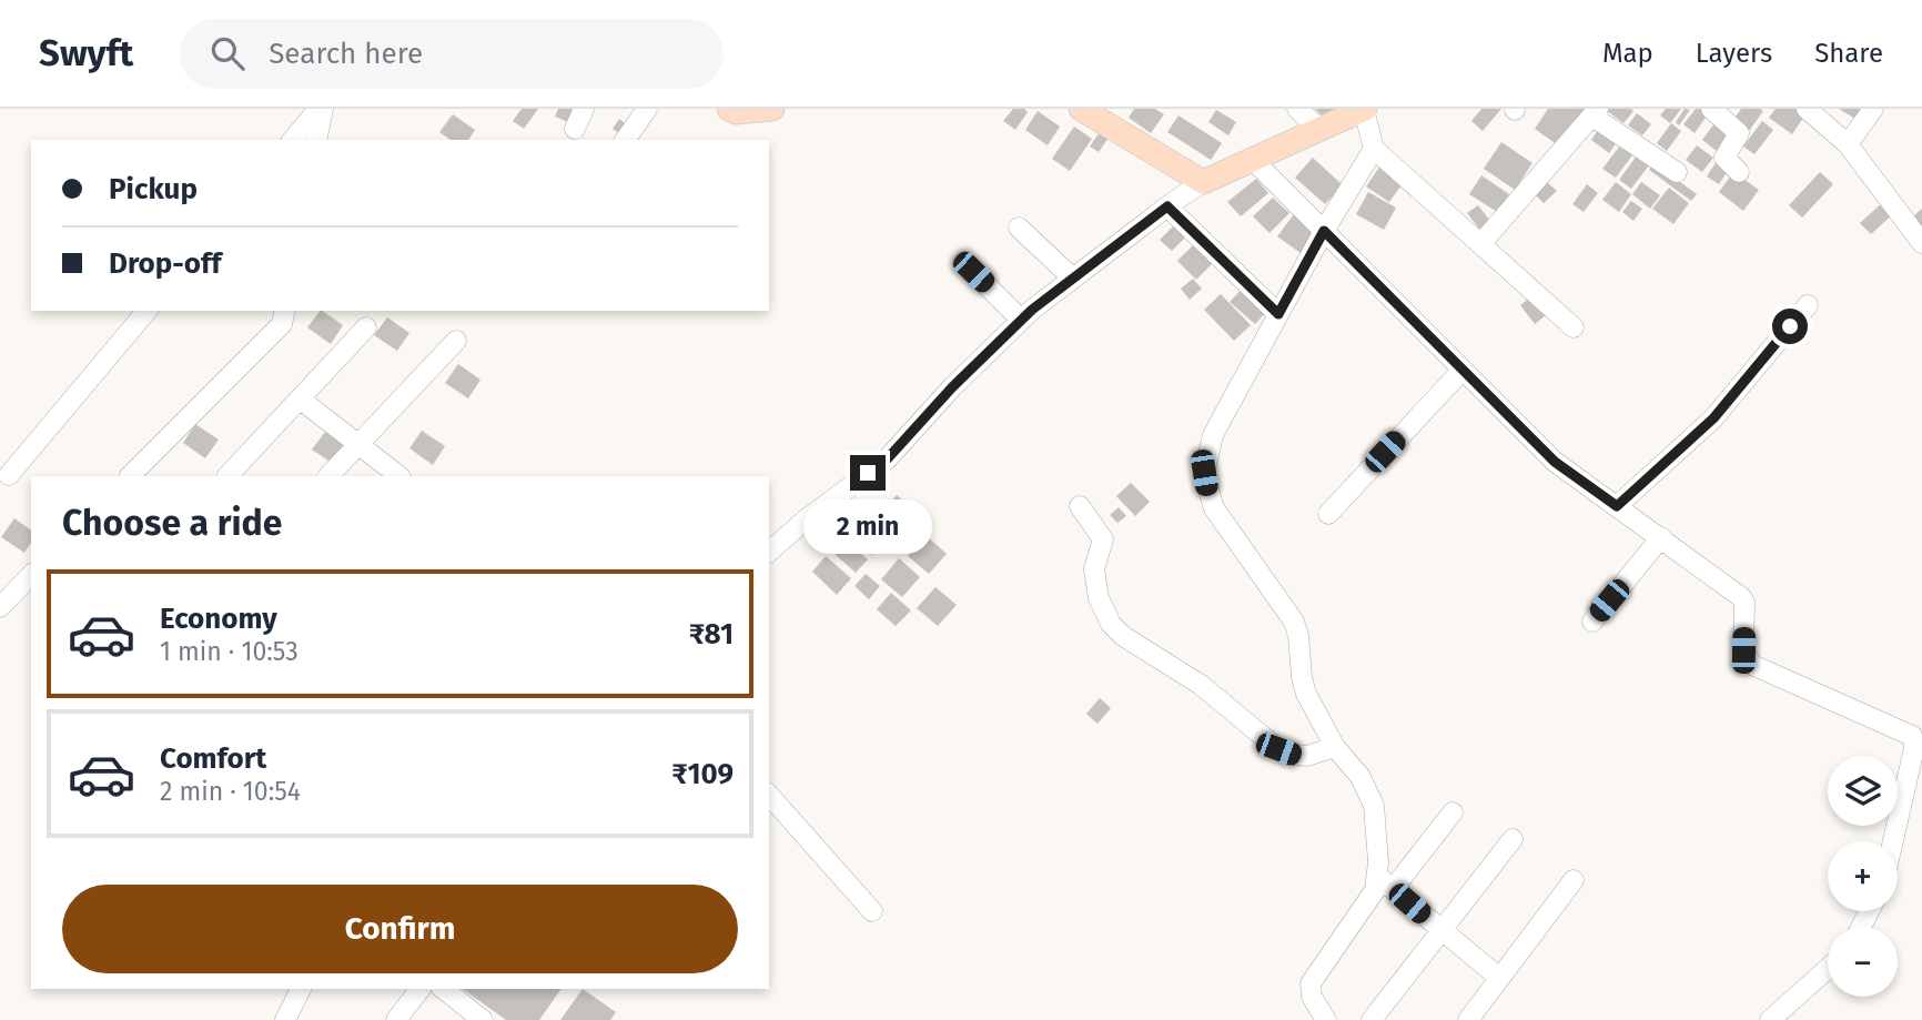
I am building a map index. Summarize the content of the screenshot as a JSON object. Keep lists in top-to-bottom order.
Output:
{
  "page": {
    "header": "Swyft",
    "search": "Search here",
    "nav": ["Map", "Layers", "Share"],
    "banner": ["Pickup", "Drop-off"],
    "heading": "Choose a ride",
    "bubble": "2 min",
    "list": [
      {
        "name": "Economy",
        "note": "1 min · 10:53",
        "value": "₹81"
      },
      {
        "name": "Comfort",
        "note": "2 min · 10:54",
        "value": "₹109"
      }
    ],
    "map_buttons": ["+", "−"],
    "buttons": "Confirm"
  }
}
